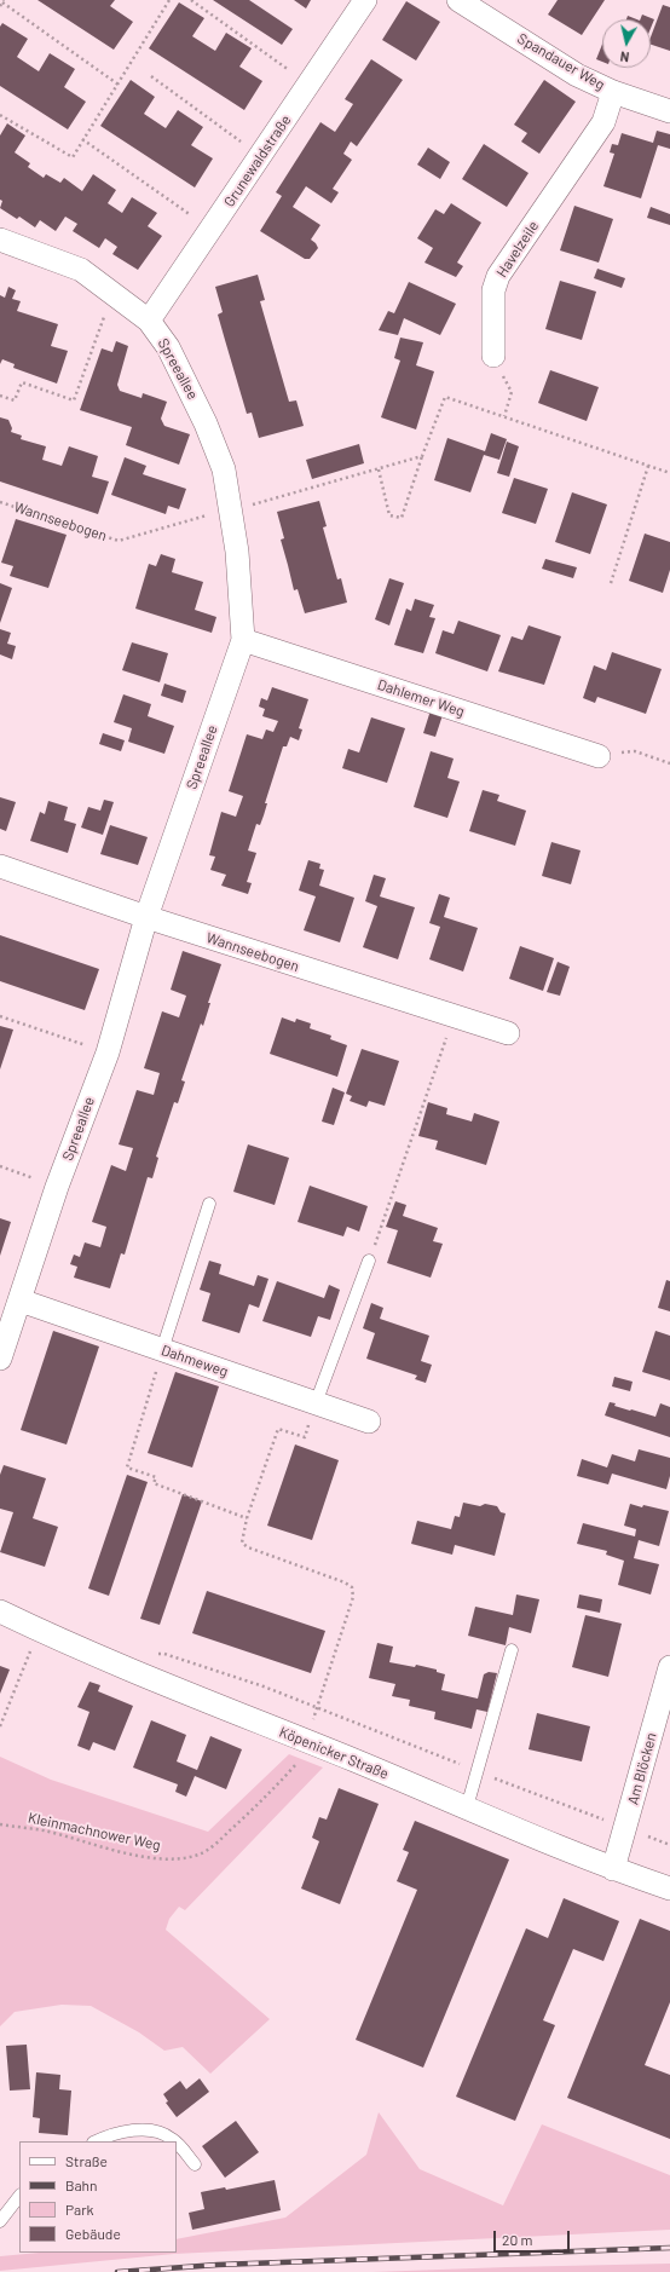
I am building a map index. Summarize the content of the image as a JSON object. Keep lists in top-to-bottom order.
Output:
{
  "streets": {
    "street": [
      "Spandauer Weg",
      "Grunewaldstraße",
      "Havelzeile",
      "Spreeallee",
      "Wannseebogen",
      "Dahlemer Weg",
      "Dahmeweg",
      "Köpenicker Straße",
      "Am Blöcken"
    ],
    "path": ["Kleinmachnower Weg"]
  },
  "crossings": [
    ["Spandauer Weg", "Havelzeile"],
    ["Grunewaldstraße", "Spreeallee"],
    ["Spreeallee", "Wannseebogen"],
    ["Spreeallee", "Dahlemer Weg"],
    ["Spreeallee", "Dahmeweg"],
    ["Köpenicker Straße", "Am Blöcken"],
    ["Köpenicker Straße", "Kleinmachnower Weg"]
  ],
  "legend": [
    "Straße",
    "Bahn",
    "Park",
    "Gebäude"
  ],
  "scale_bar": "20 m",
  "north": "bottom"
}
